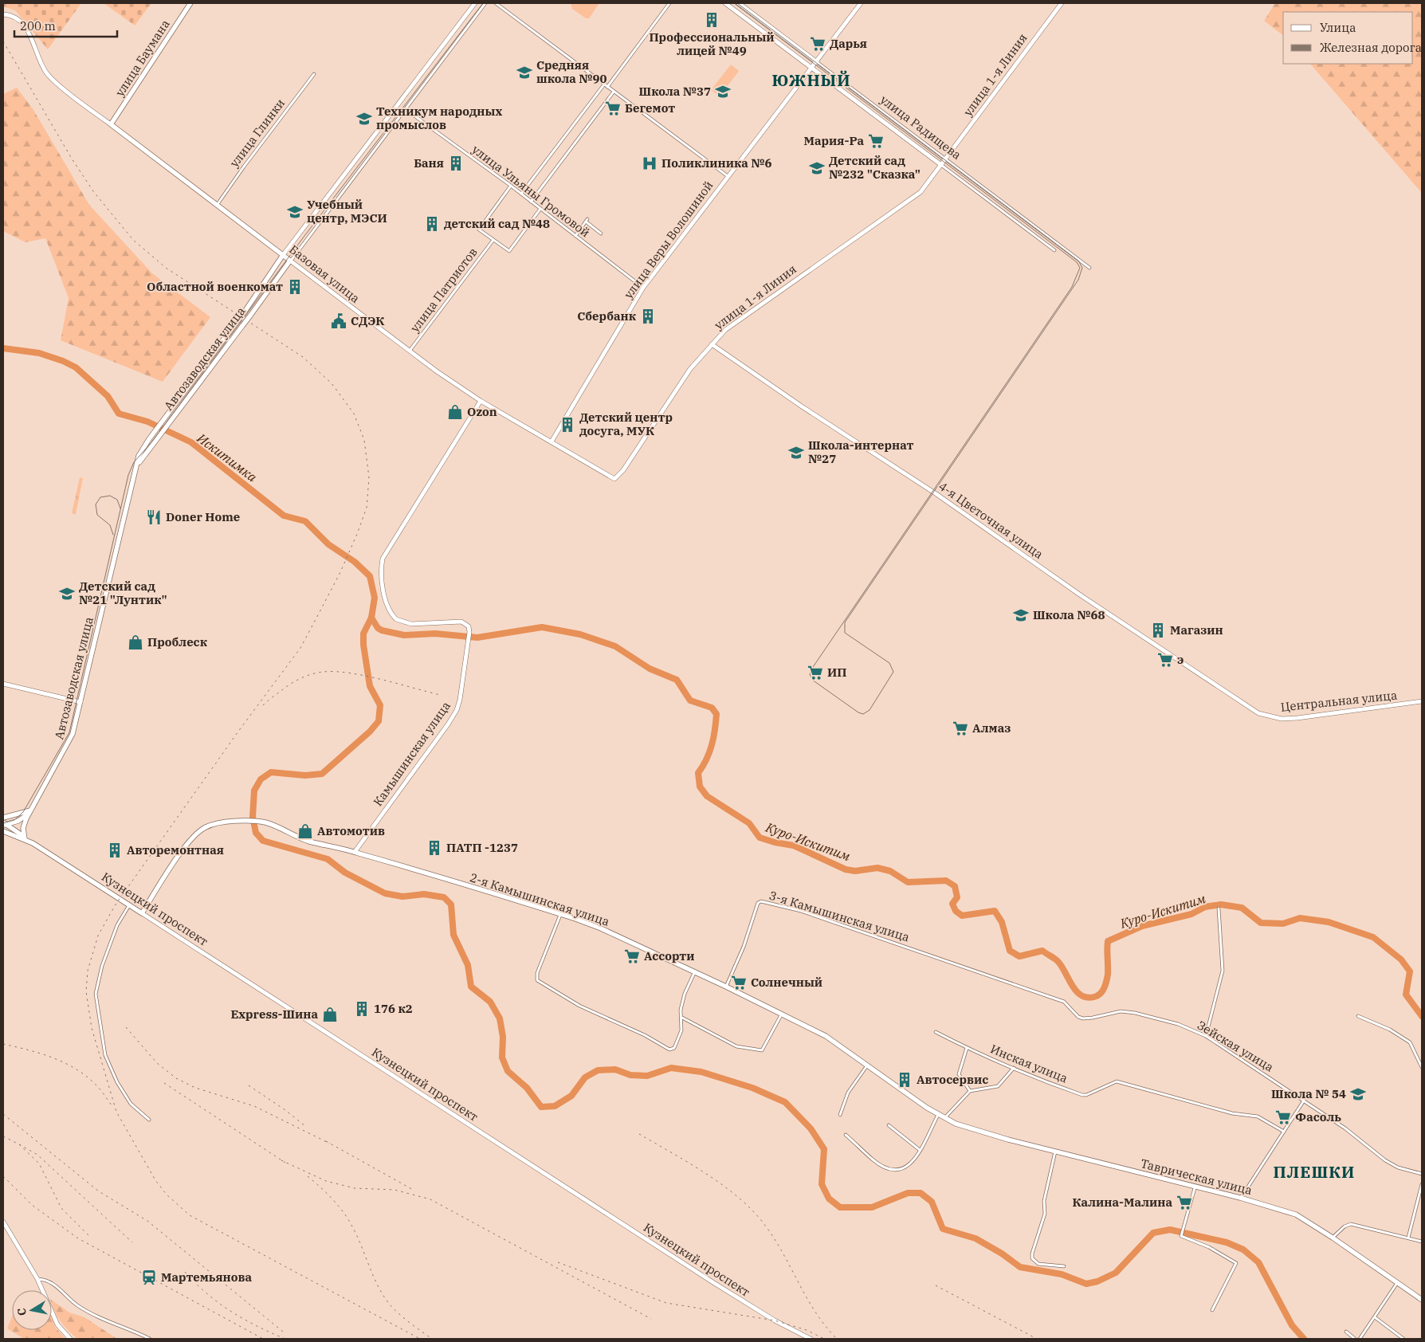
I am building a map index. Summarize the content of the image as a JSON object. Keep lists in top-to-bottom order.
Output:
{
  "streets": {
    "main road": [
      "улица Баумана",
      "Базовая улица",
      "Автозаводская улица",
      "2-я Камышинская улица",
      "Кузнецкий проспект",
      "Таврическая улица"
    ],
    "street": [
      "улица 1-я Линия",
      "улица Радищева",
      "улица Глинки",
      "улица Ульяны Громовой",
      "улица Веры Волошиной",
      "улица Патриотов",
      "4-я Цветочная улица",
      "Центральная улица",
      "Камышинская улица",
      "3-я Камышинская улица",
      "Зейская улица",
      "Инская улица"
    ]
  },
  "crossings": [
    ["улица Баумана", "Базовая улица"],
    ["улица 1-я Линия", "улица Радищева"],
    ["улица 1-я Линия", "Базовая улица"],
    ["улица 1-я Линия", "4-я Цветочная улица"],
    ["улица Радищева", "улица Веры Волошиной"],
    ["улица Глинки", "Базовая улица"],
    ["улица Ульяны Громовой", "улица Веры Волошиной"],
    ["улица Веры Волошиной", "Базовая улица"],
    ["Базовая улица", "улица Патриотов"],
    ["Базовая улица", "Автозаводская улица"],
    ["Базовая улица", "Камышинская улица"],
    ["Автозаводская улица", "Кузнецкий проспект"],
    ["4-я Цветочная улица", "Центральная улица"],
    ["Камышинская улица", "2-я Камышинская улица"],
    ["2-я Камышинская улица", "Кузнецкий проспект"],
    ["2-я Камышинская улица", "3-я Камышинская улица"],
    ["2-я Камышинская улица", "Таврическая улица"],
    ["3-я Камышинская улица", "Зейская улица"]
  ],
  "districts": ["ЮЖНЫЙ", "ПЛЕШКИ"],
  "water": ["Искитимка", "Куро-Искитим"],
  "places": {
    "building": [
      "Профессиональный лицей №49",
      "Баня",
      "детский сад №48",
      "Областной военкомат",
      "Сбербанк",
      "Детский центр досуга, МУК",
      "Магазин",
      "ПАТП -1237",
      "Авторемонтная",
      "176 к2",
      "Автосервис"
    ],
    "supermarket": [
      "Дарья",
      "Бегемот",
      "Мария-Ра",
      "э",
      "ИП",
      "Алмаз",
      "Ассорти",
      "Солнечный",
      "Фасоль",
      "Калина-Малина"
    ],
    "school or university": [
      "Средняя школа №90",
      "Школа №37",
      "Техникум народных промыслов",
      "Детский сад №232 \"Сказка\"",
      "Учебный центр, МЭСИ",
      "Школа-интернат №27",
      "Детский сад №21 \"Лунтик\"",
      "Школа №68",
      "Школа № 54"
    ],
    "hospital": ["Поликлиника №6"],
    "public building": ["СДЭК"],
    "shop": [
      "Ozon",
      "Проблеск",
      "Автомотив",
      "Express-Шина"
    ],
    "restaurant": ["Doner Home"],
    "station": ["Мартемьянова"]
  },
  "legend": ["Улица", "Железная дорога"],
  "scale_bar": "200 m",
  "north": "left"
}
